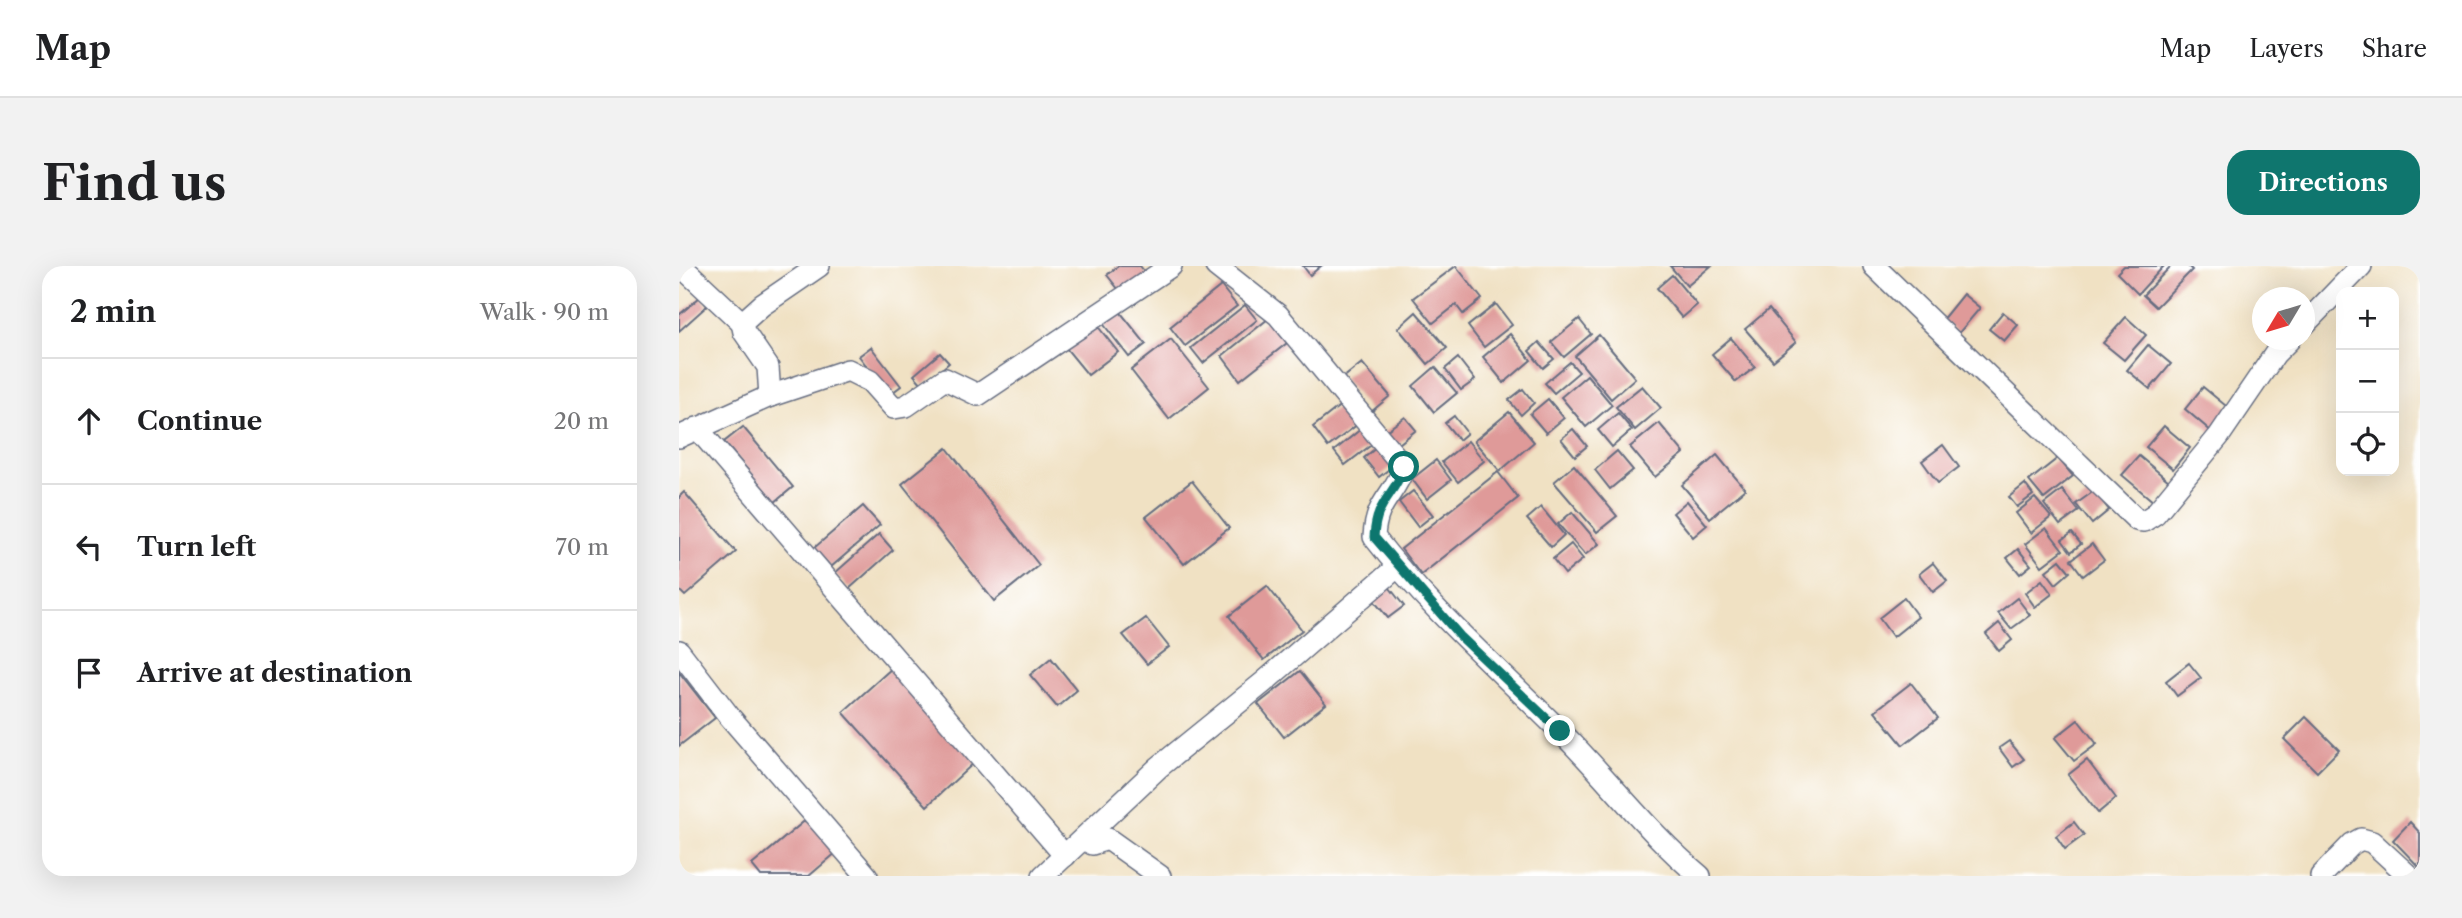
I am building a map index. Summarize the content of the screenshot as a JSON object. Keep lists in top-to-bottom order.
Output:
{
  "north": "bottom left",
  "page": {
    "header": "Map",
    "nav": ["Map", "Layers", "Share"],
    "buttons": "Directions",
    "title": "Find us",
    "heading": ["2 min", "Walk · 90 m"],
    "map_buttons": ["+", "−"],
    "list": [
      ["Continue", "20 m"],
      ["Turn left", "70 m"],
      "Arrive at destination"
    ]
  }
}
